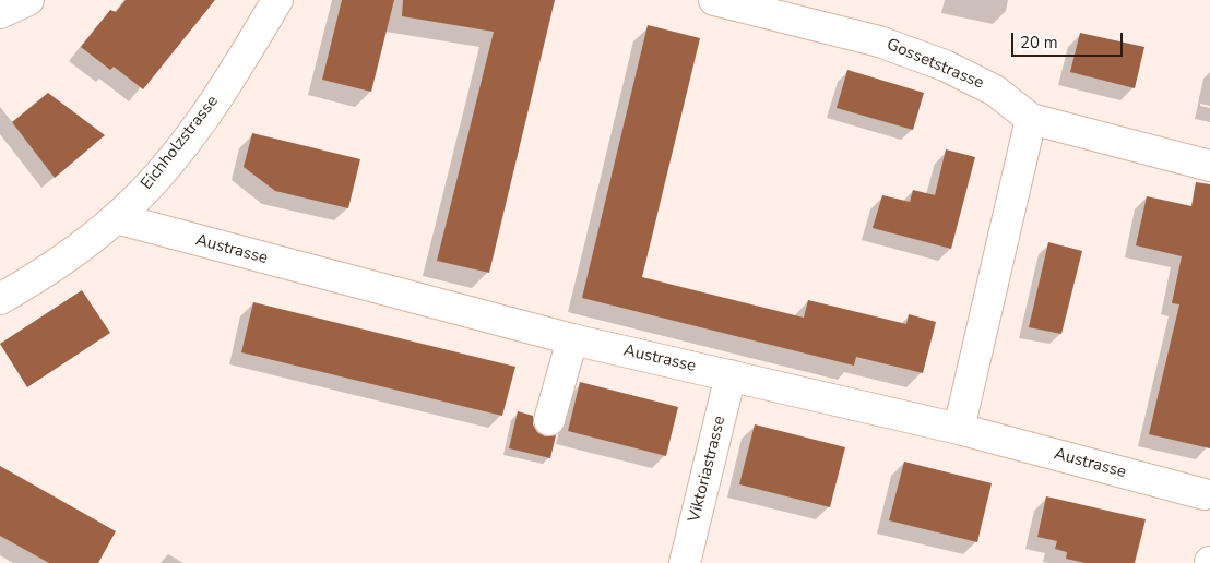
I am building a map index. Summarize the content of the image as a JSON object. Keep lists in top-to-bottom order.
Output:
{
  "streets": {
    "street": [
      "Gossetstrasse",
      "Eichholzstrasse",
      "Austrasse",
      "Viktoriastrasse"
    ]
  },
  "crossings": [
    ["Eichholzstrasse", "Austrasse"],
    ["Austrasse", "Viktoriastrasse"]
  ],
  "scale_bar": "20 m"
}
